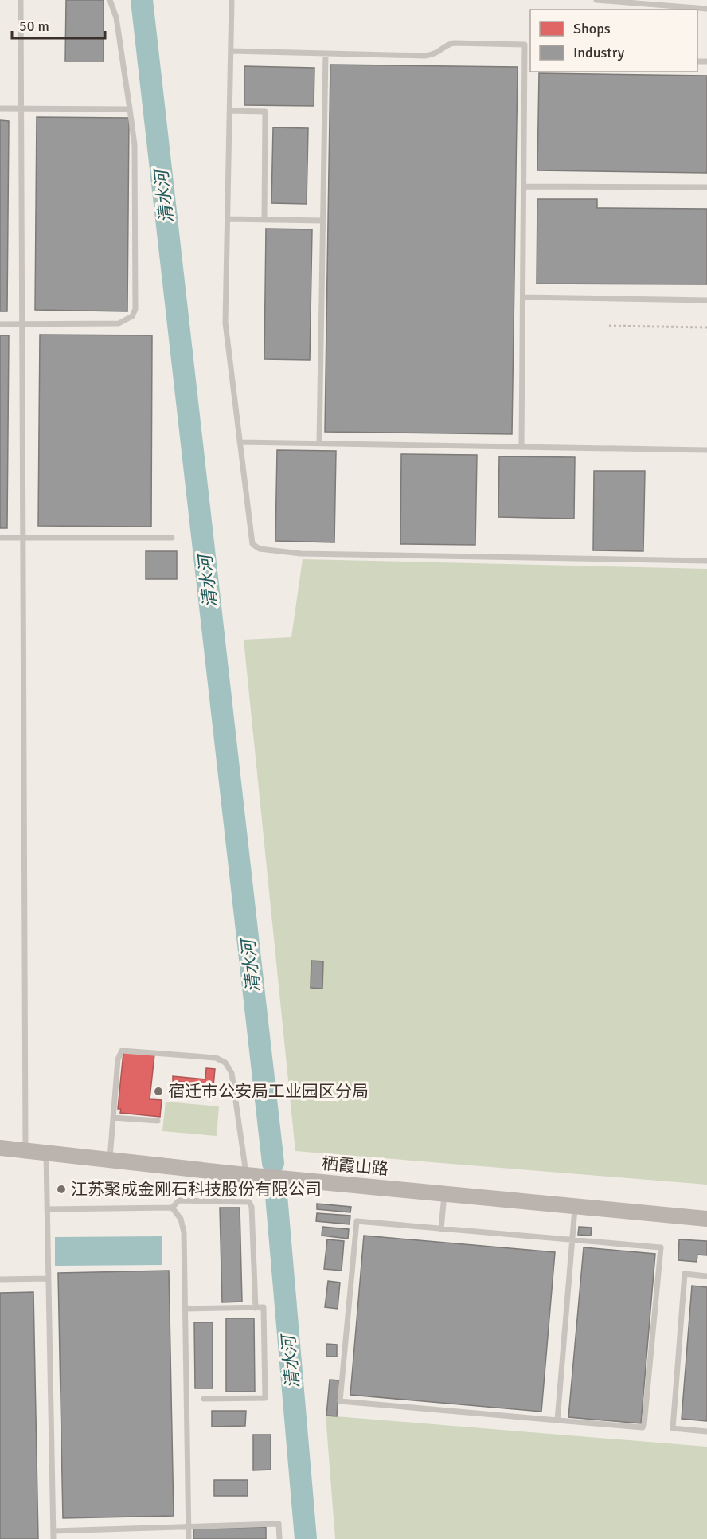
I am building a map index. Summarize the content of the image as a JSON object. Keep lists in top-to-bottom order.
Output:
{
  "streets": {
    "street": ["栖霞山路"]
  },
  "water": ["清水河"],
  "places": ["宿迁市公安局工业园区分局", "江苏聚成金刚石科技股份有限公司"],
  "legend": ["Shops", "Industry"],
  "scale_bar": "50 m"
}
